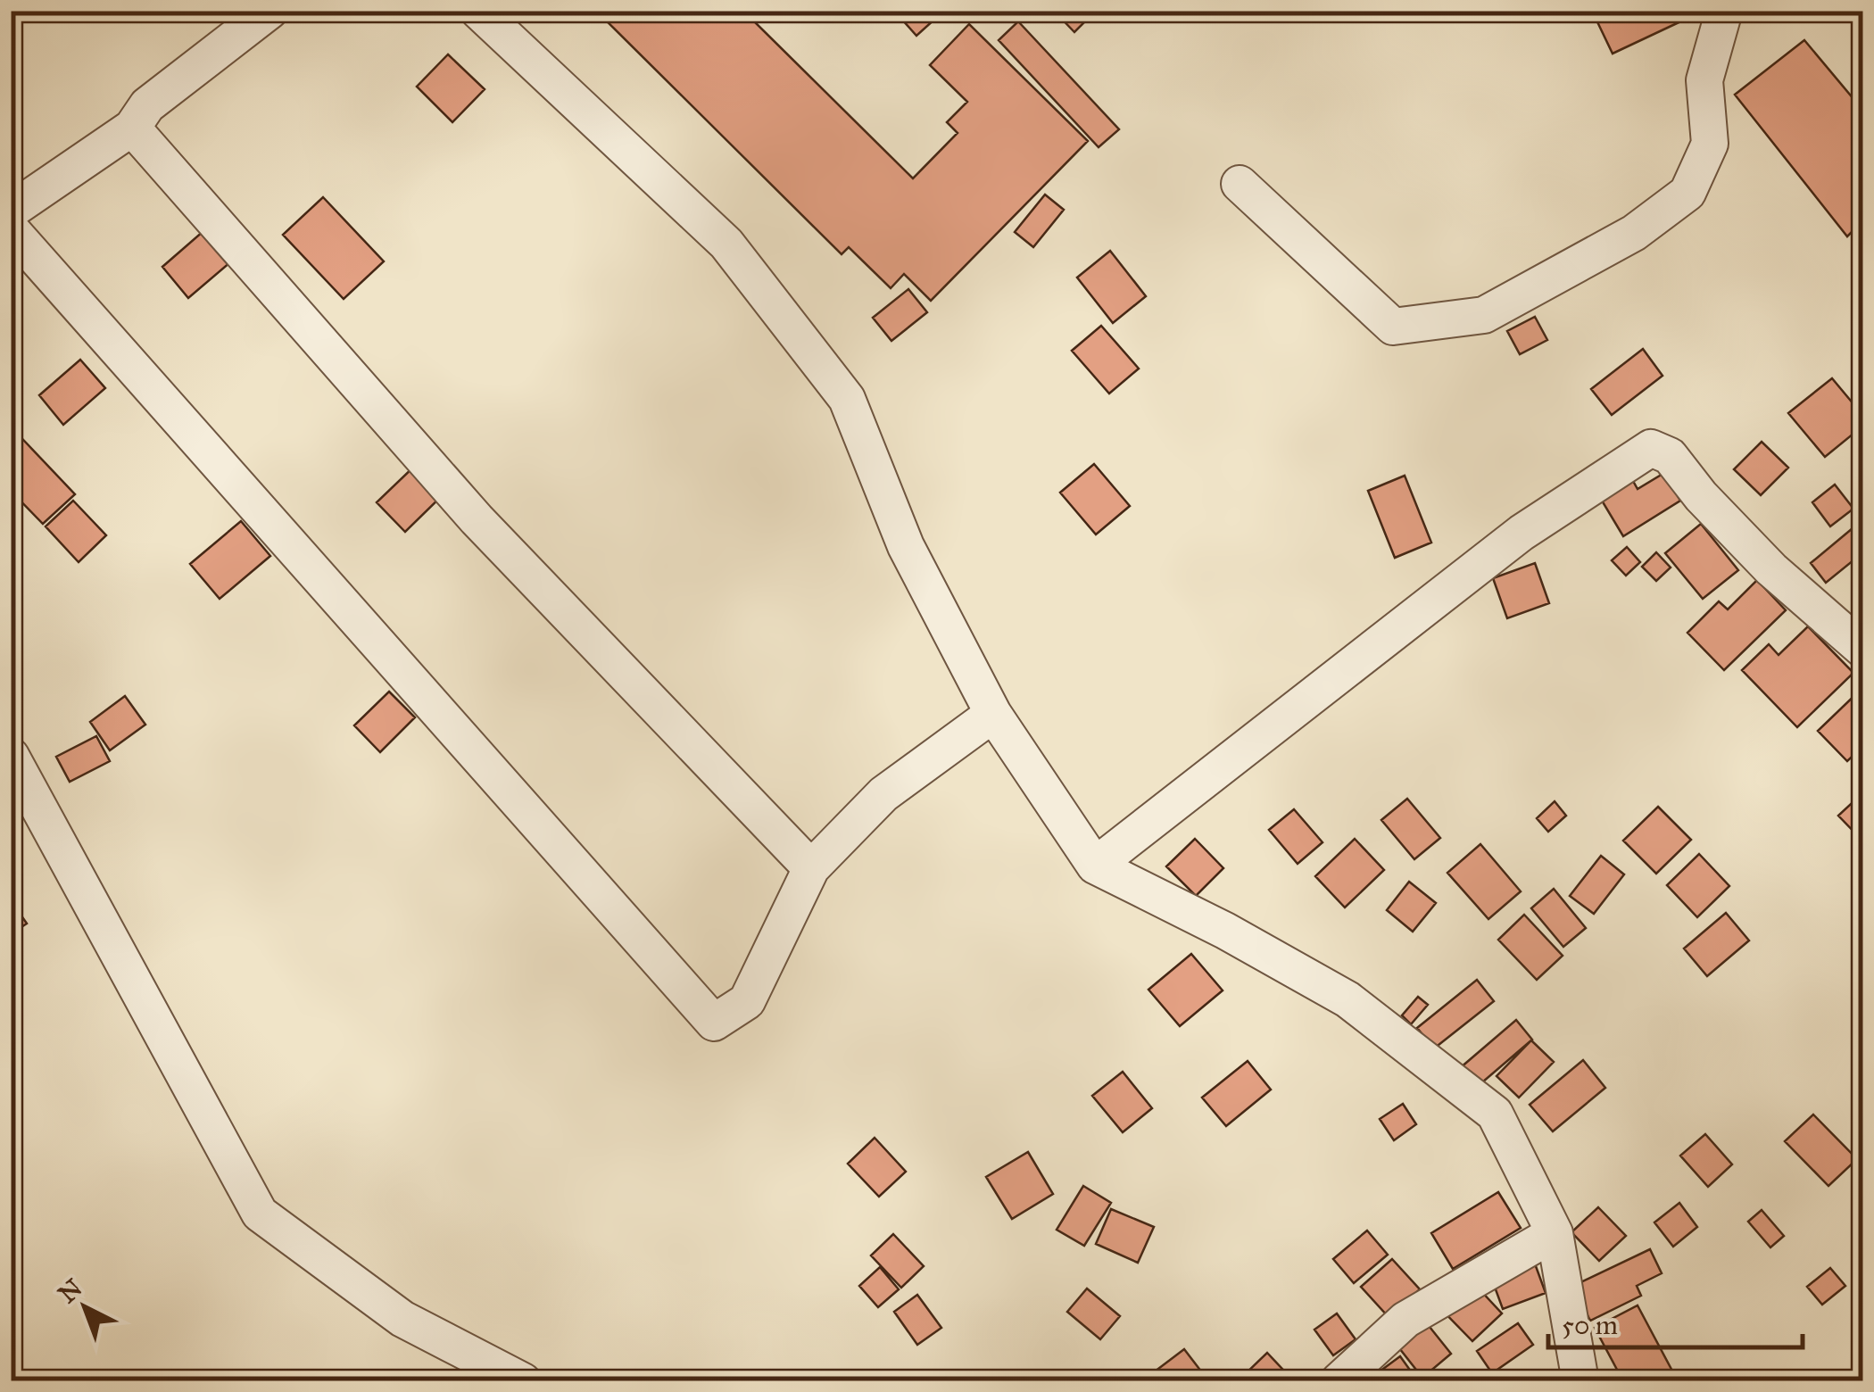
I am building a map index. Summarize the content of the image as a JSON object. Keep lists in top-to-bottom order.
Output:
{
  "scale_bar": "50 m",
  "north": "top left"
}
